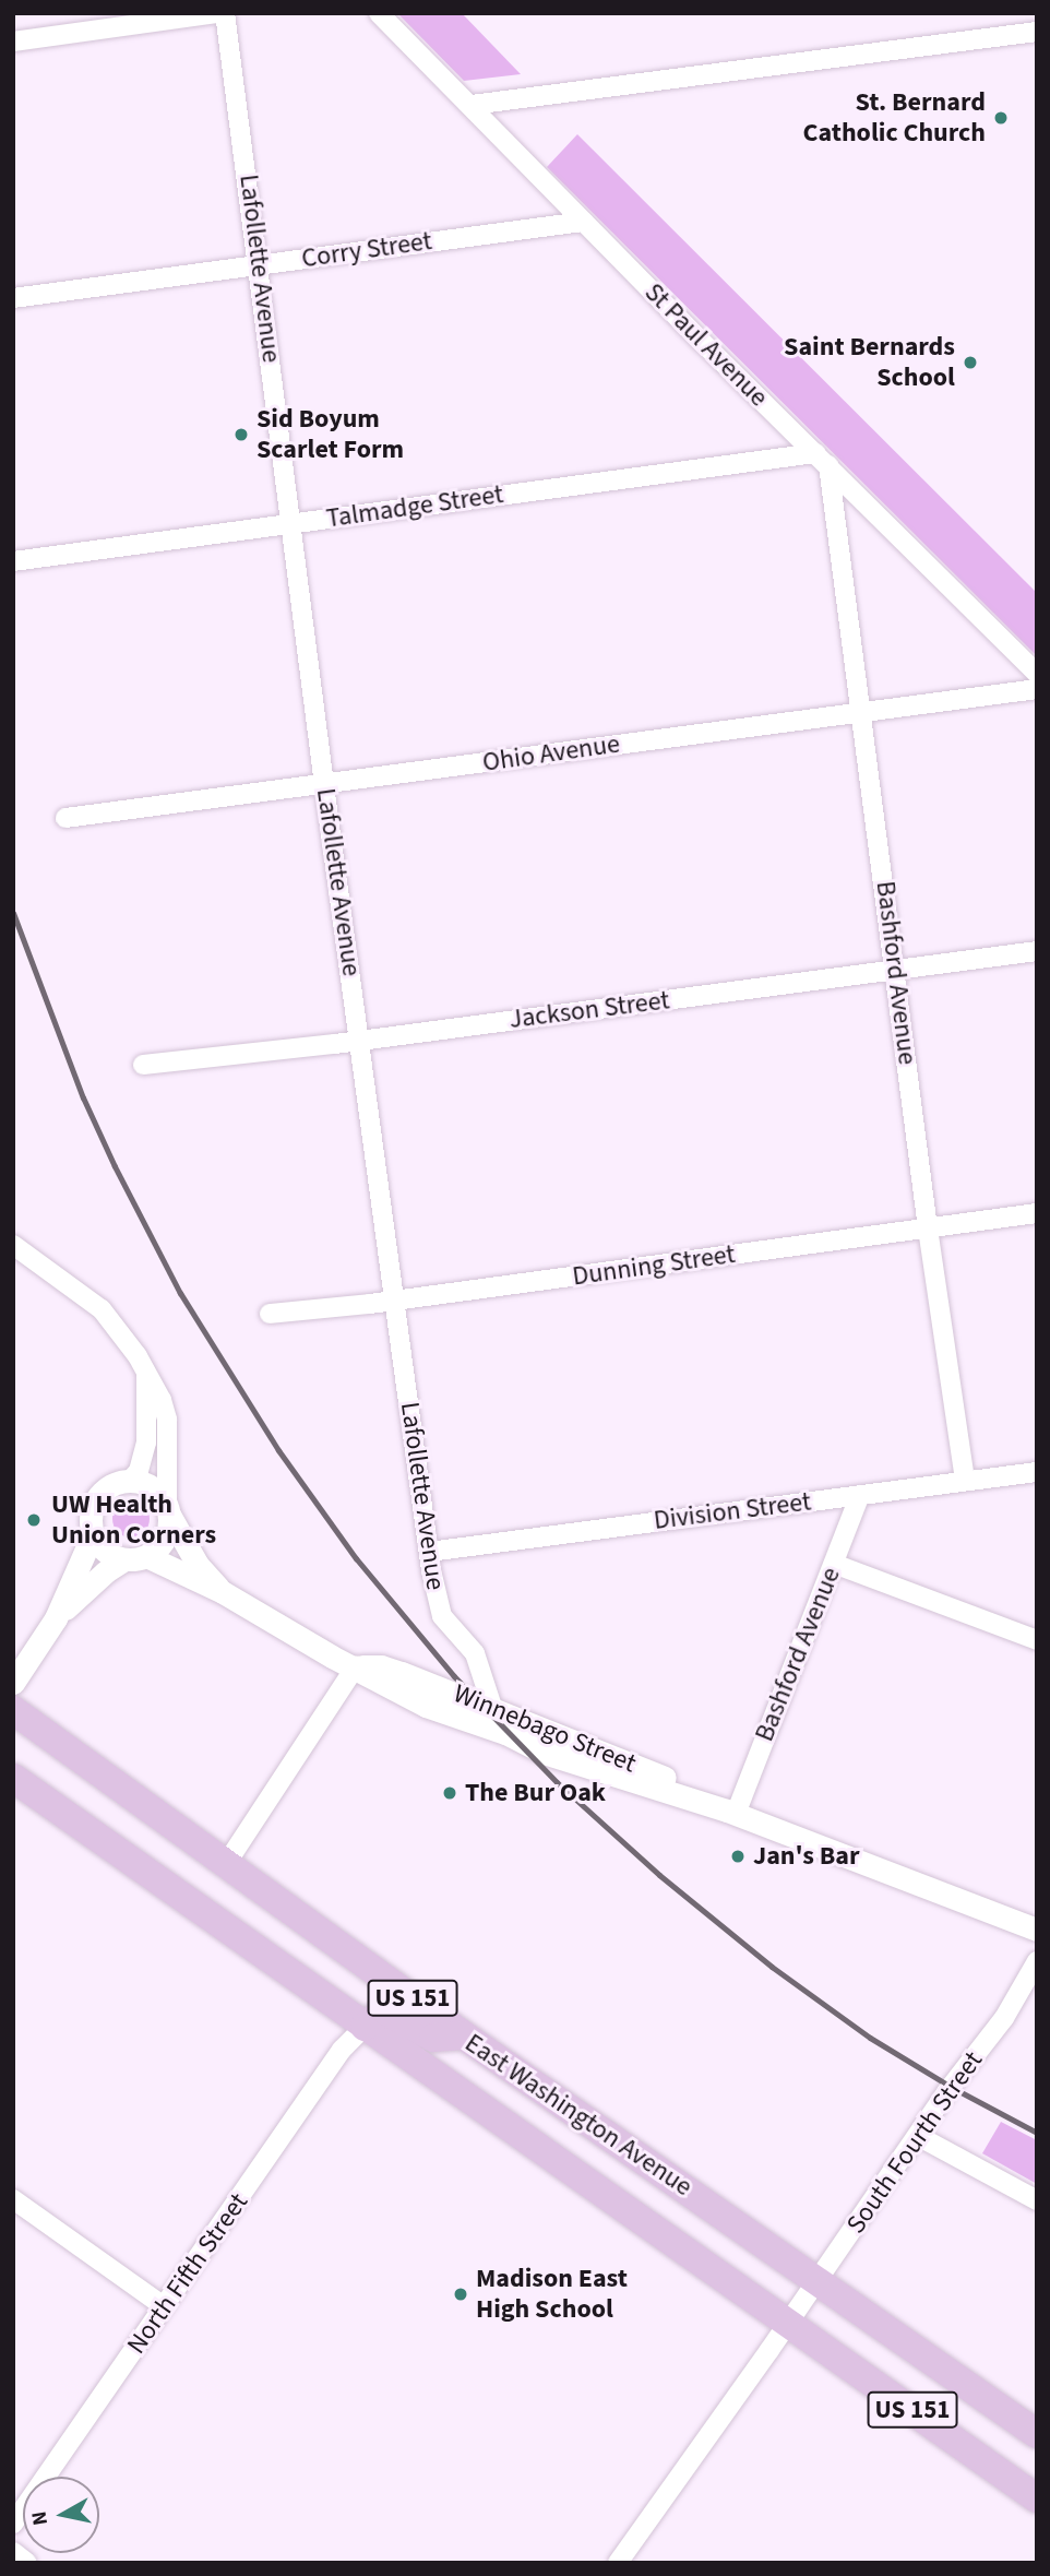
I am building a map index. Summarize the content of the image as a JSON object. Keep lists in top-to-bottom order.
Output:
{
  "streets": {
    "main road": ["US 151", "East Washington Avenue"],
    "street": [
      "Corry Street",
      "Lafollette Avenue",
      "St Paul Avenue",
      "Talmadge Street",
      "Ohio Avenue",
      "Bashford Avenue",
      "Jackson Street",
      "Dunning Street",
      "Division Street",
      "Winnebago Street",
      "South Fourth Street",
      "North Fifth Street"
    ]
  },
  "crossings": [
    ["Corry Street", "Lafollette Avenue"],
    ["Corry Street", "St Paul Avenue"],
    ["Lafollette Avenue", "Talmadge Street"],
    ["Lafollette Avenue", "Ohio Avenue"],
    ["Lafollette Avenue", "Jackson Street"],
    ["Lafollette Avenue", "Dunning Street"],
    ["Lafollette Avenue", "Division Street"],
    ["Lafollette Avenue", "Winnebago Street"],
    ["St Paul Avenue", "Talmadge Street"],
    ["St Paul Avenue", "Bashford Avenue"],
    ["Talmadge Street", "Bashford Avenue"],
    ["Ohio Avenue", "Bashford Avenue"],
    ["Bashford Avenue", "Jackson Street"],
    ["Bashford Avenue", "Dunning Street"],
    ["Bashford Avenue", "Division Street"],
    ["Bashford Avenue", "Winnebago Street"],
    ["East Washington Avenue", "South Fourth Street"],
    ["East Washington Avenue", "North Fifth Street"]
  ],
  "places": [
    "St. Bernard Catholic Church",
    "Saint Bernards School",
    "Sid Boyum Scarlet Form",
    "UW Health Union Corners",
    "The Bur Oak",
    "Jan's Bar",
    "Madison East High School"
  ],
  "north": "left"
}
